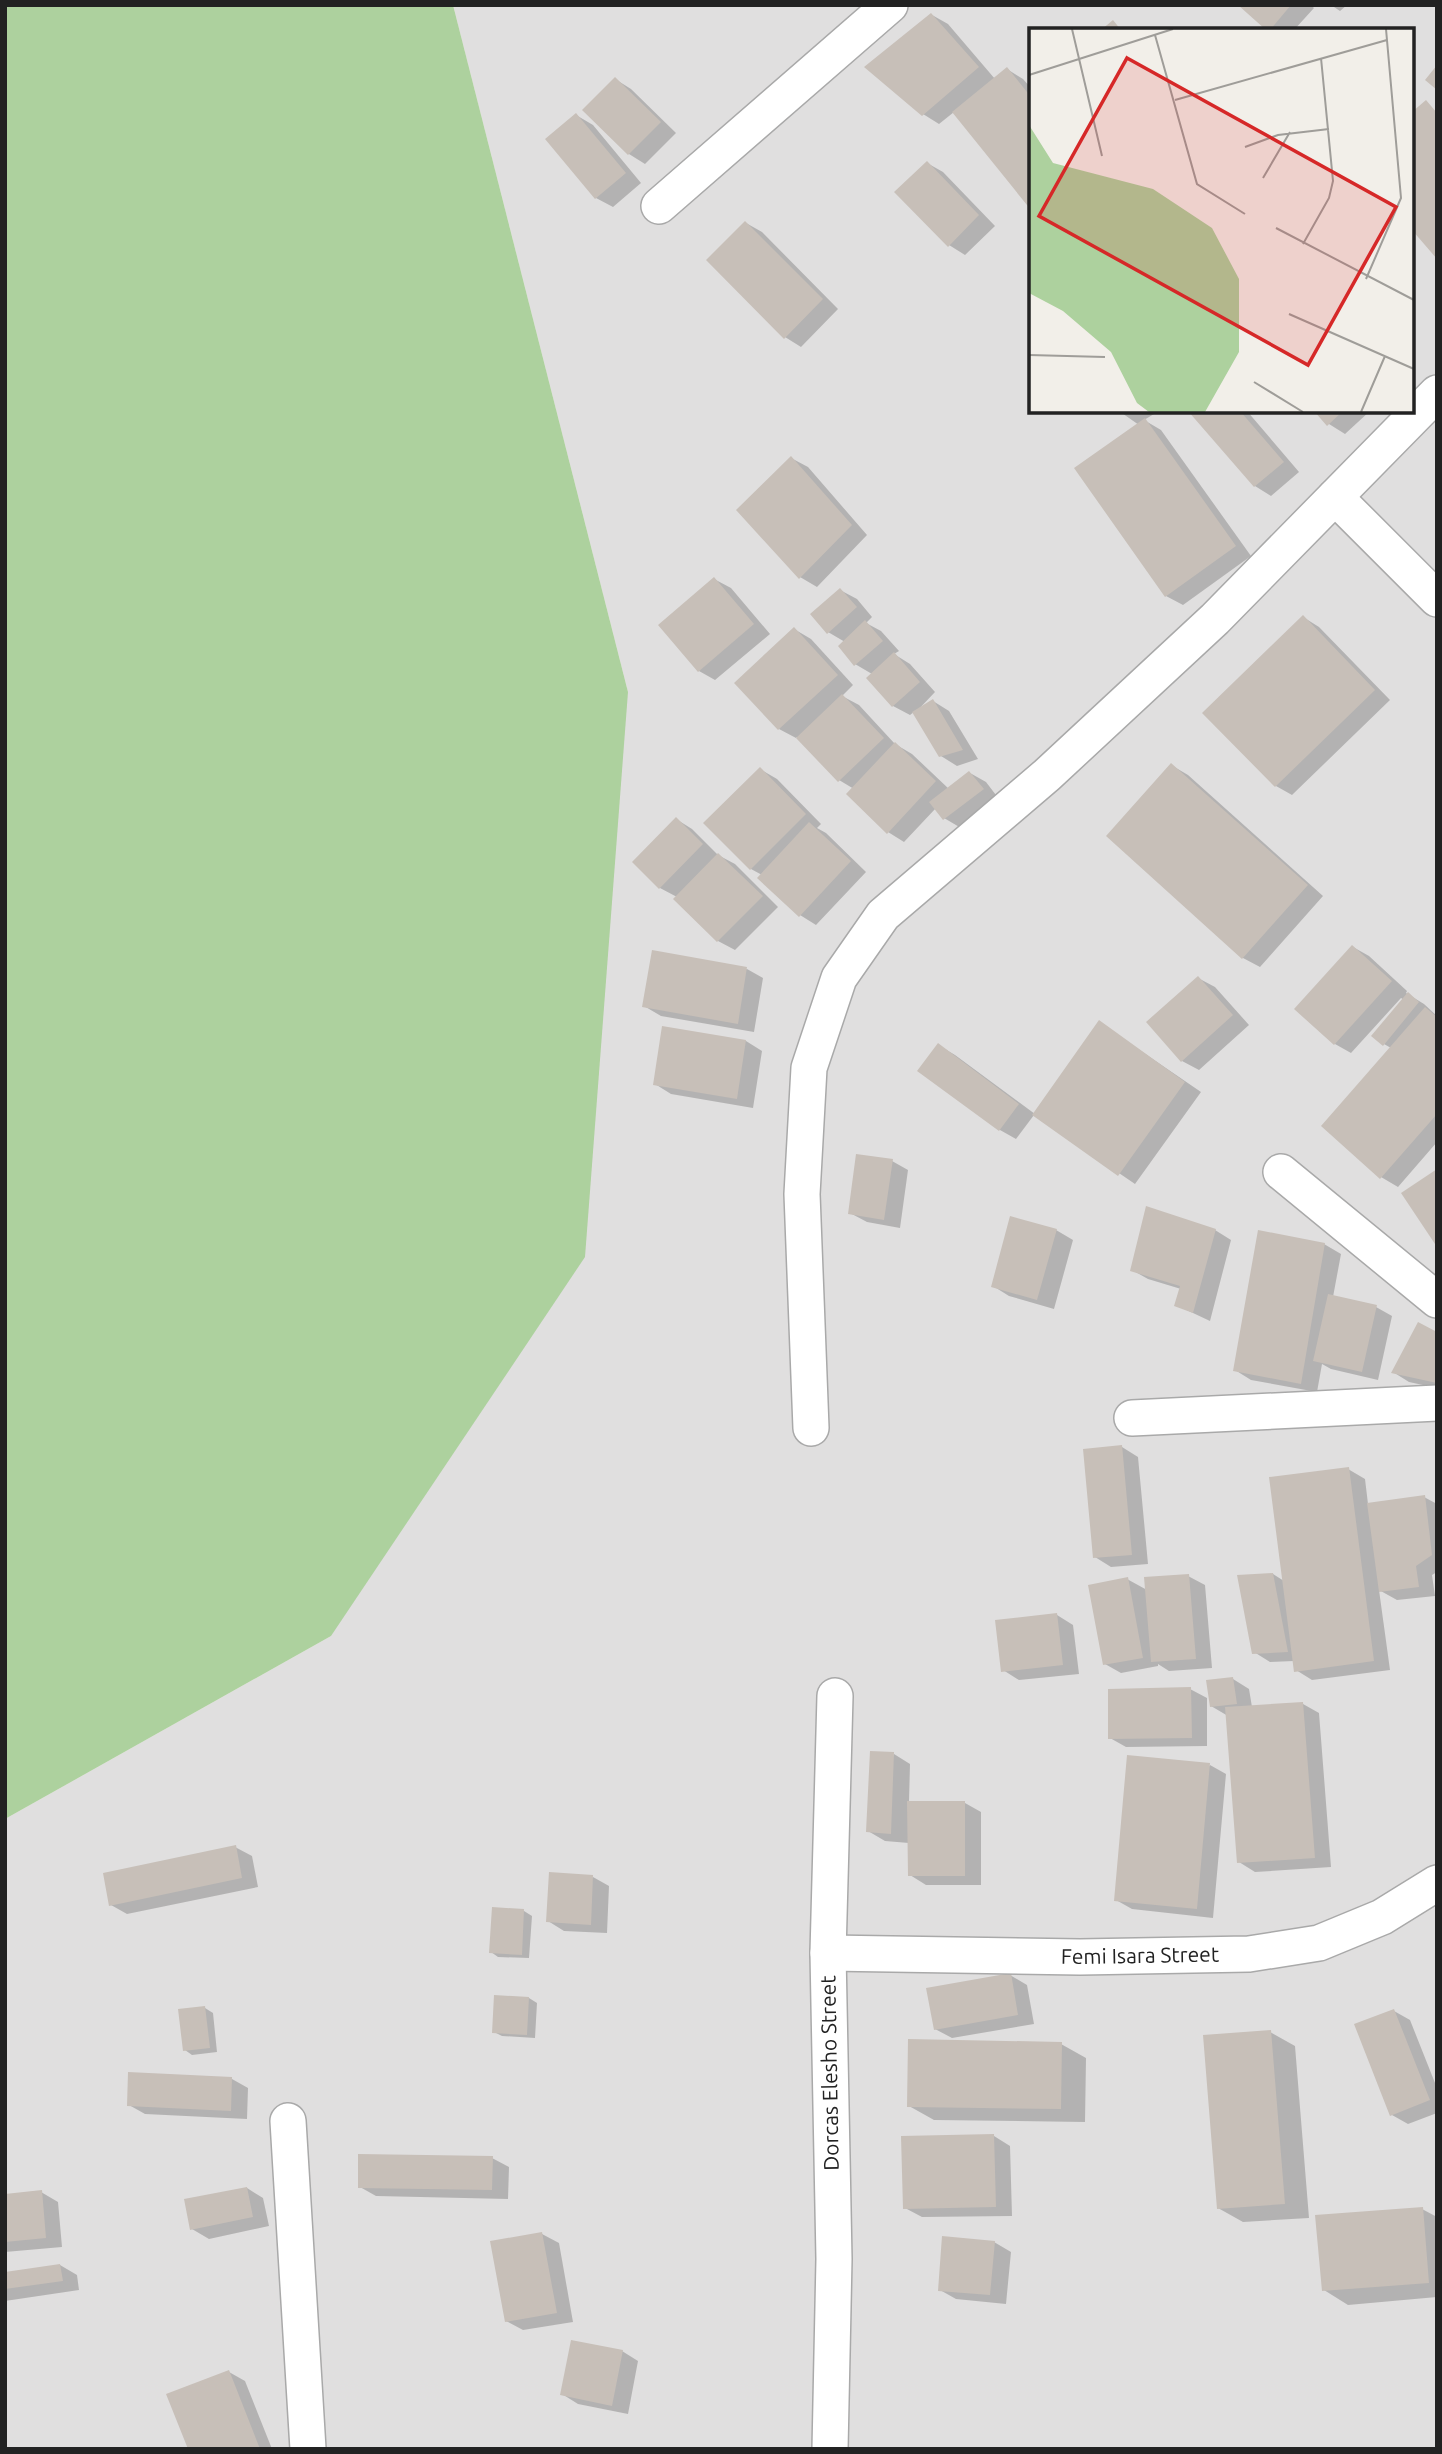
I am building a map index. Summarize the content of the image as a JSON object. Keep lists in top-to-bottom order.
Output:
{
  "streets": {
    "street": ["Femi Isara Street", "Dorcas Elesho Street"]
  },
  "crossings": [
    ["Femi Isara Street", "Dorcas Elesho Street"]
  ]
}
